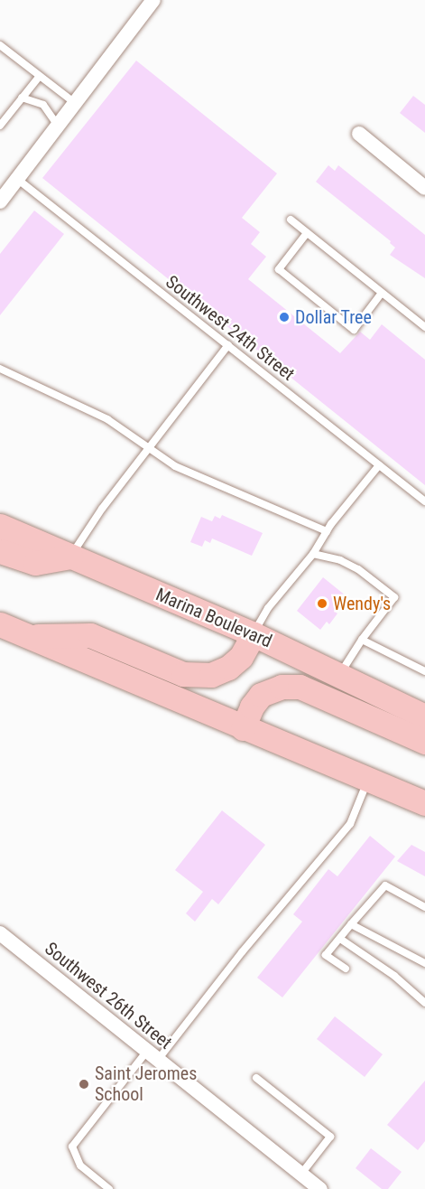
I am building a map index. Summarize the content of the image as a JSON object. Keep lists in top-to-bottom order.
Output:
{
  "streets": {
    "main road": ["Marina Boulevard"],
    "street": ["Southwest 26th Street"],
    "lane": ["Southwest 24th Street"]
  },
  "places": ["Dollar Tree", "Wendy's", "Saint Jeromes School"]
}
